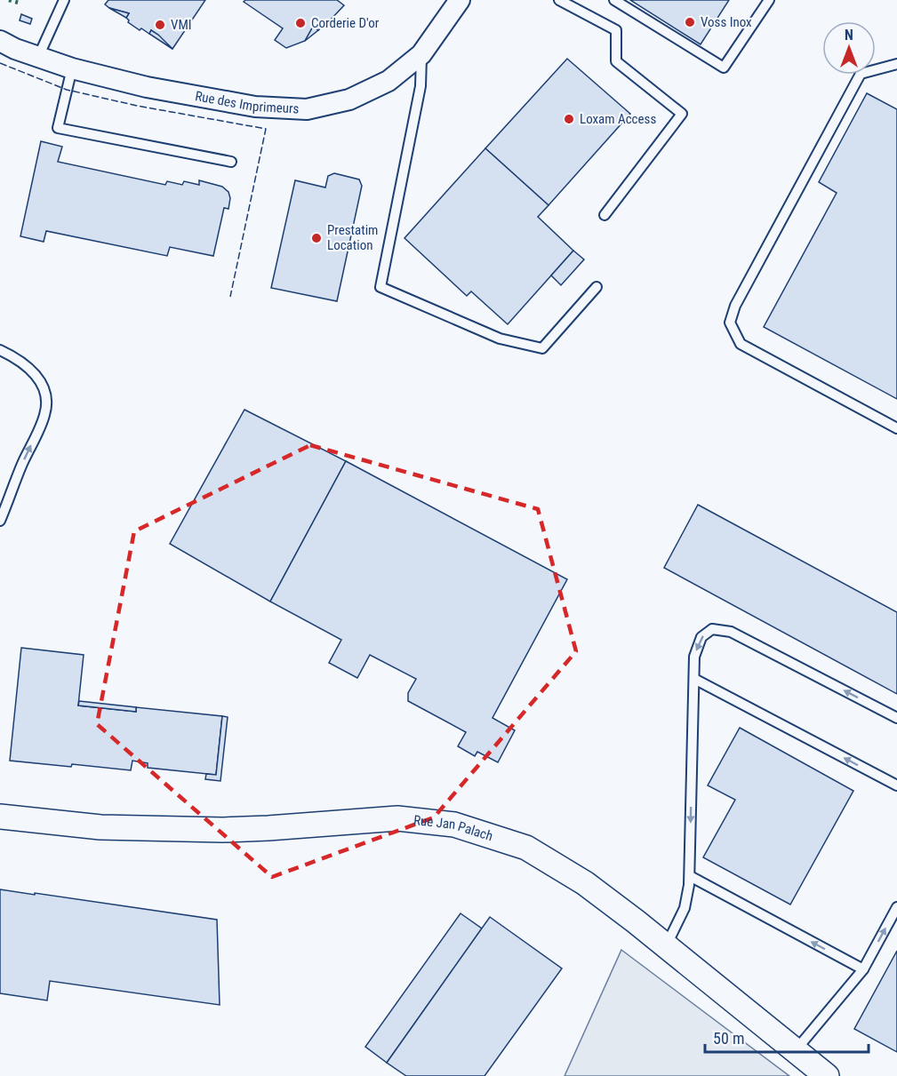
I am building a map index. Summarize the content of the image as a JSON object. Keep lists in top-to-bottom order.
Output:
{
  "streets": {
    "street": ["Rue des Imprimeurs", "Rue Jan Palach"]
  },
  "places": [
    "Voss Inox",
    "Corderie D'or",
    "VMI",
    "Loxam Access",
    "Prestatim Location"
  ],
  "scale_bar": "50 m",
  "north": "top"
}
